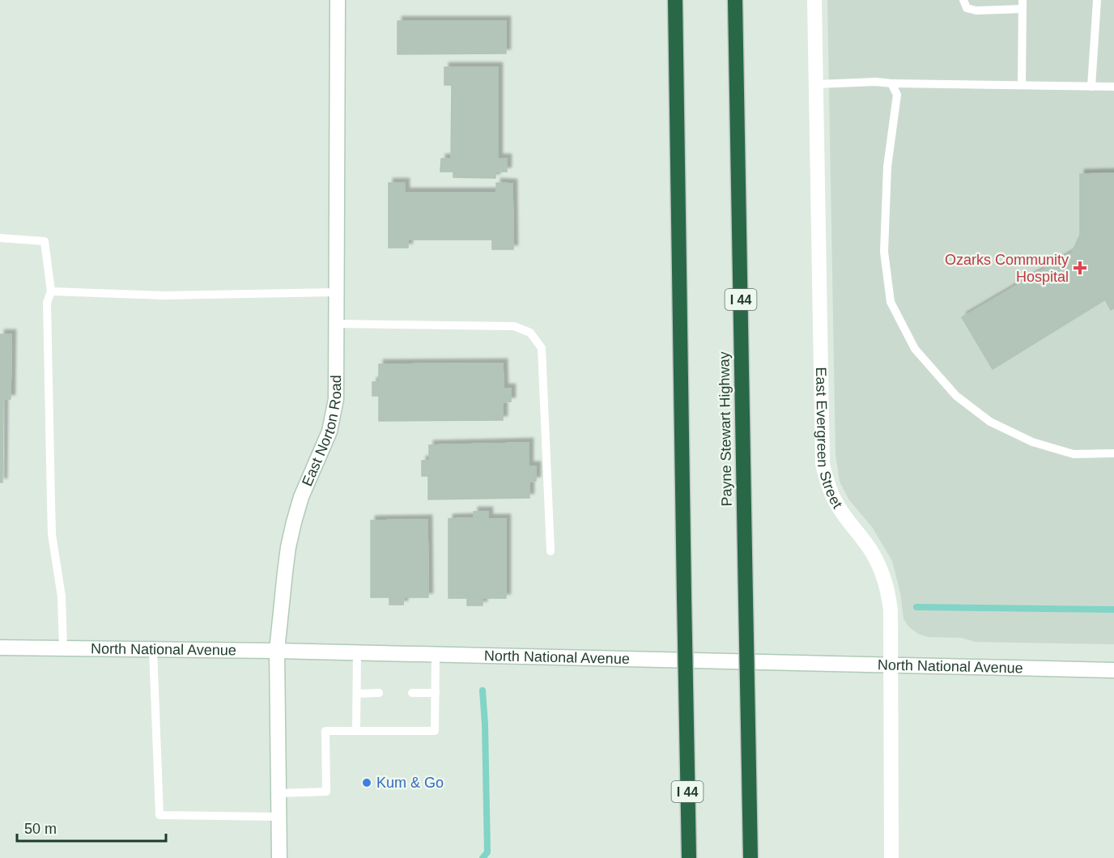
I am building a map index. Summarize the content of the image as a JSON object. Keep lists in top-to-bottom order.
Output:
{
  "streets": {
    "highway": ["I 44", "Payne Stewart Highway"],
    "main road": ["East Norton Road", "East Evergreen Street", "North National Avenue"]
  },
  "crossings": [
    ["East Norton Road", "North National Avenue"],
    ["East Evergreen Street", "North National Avenue"]
  ],
  "places": {
    "health": ["Ozarks Community Hospital"],
    "other": ["Kum & Go"]
  },
  "scale_bar": "50 m"
}
